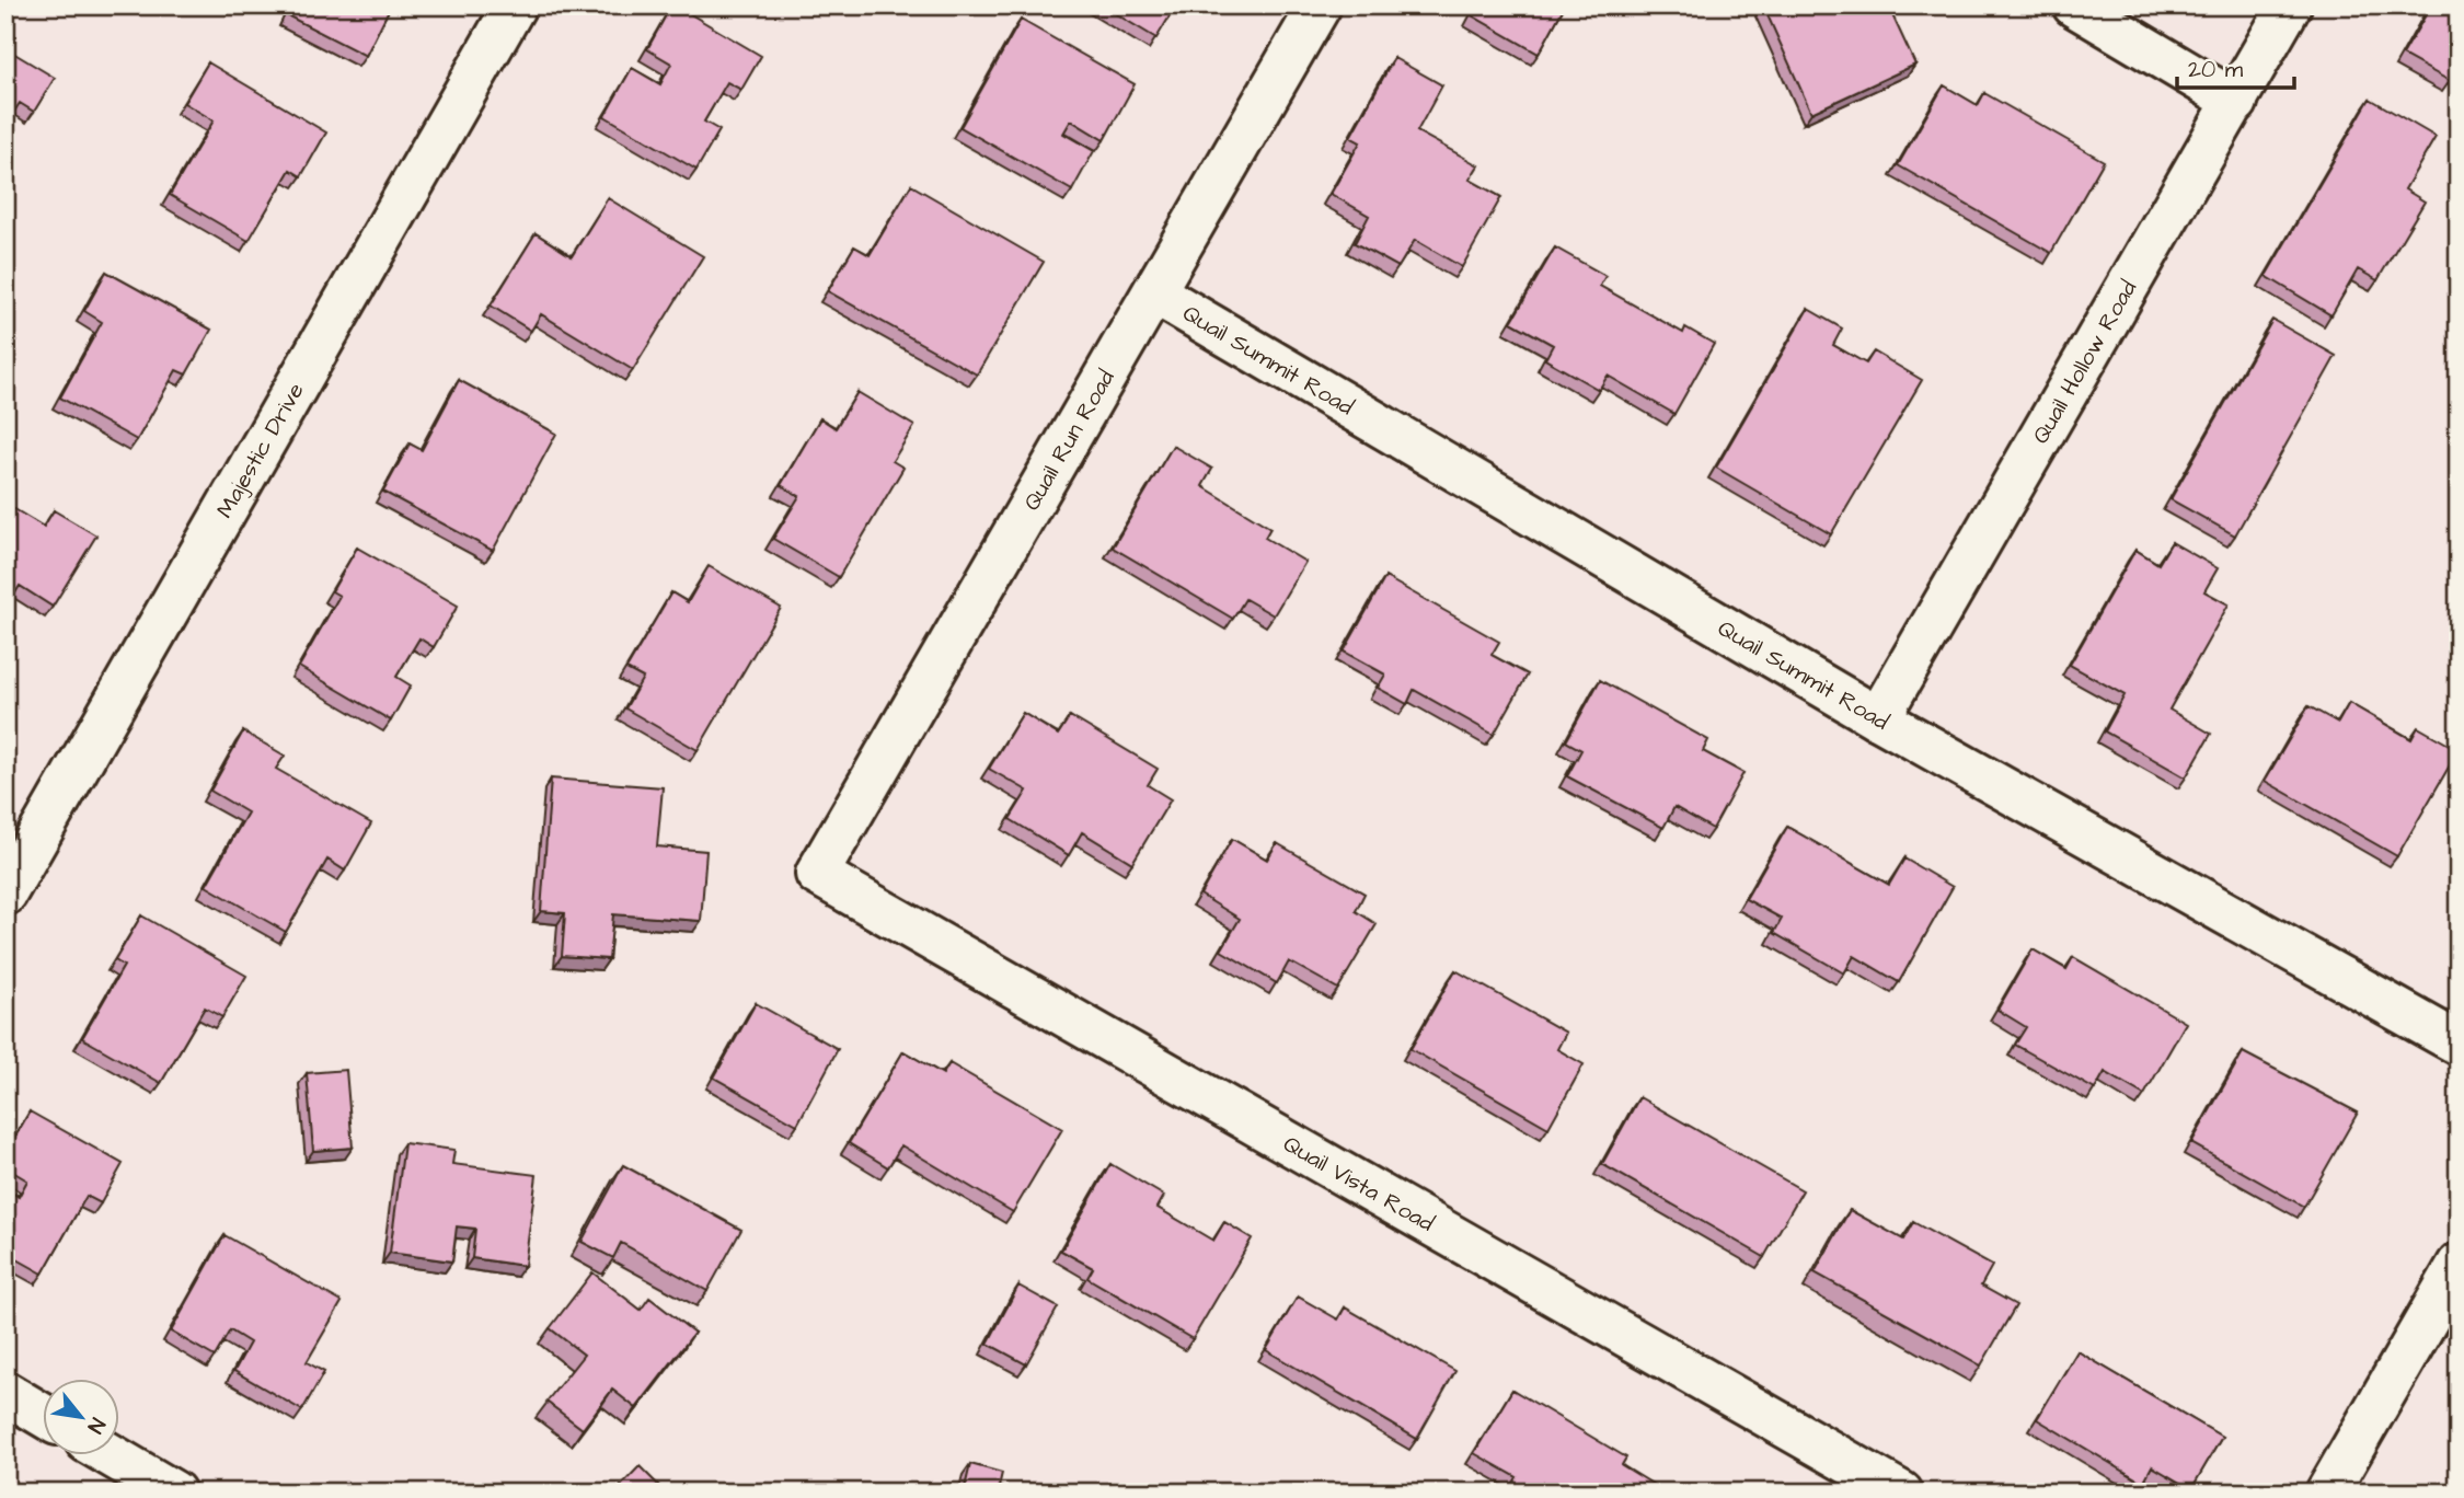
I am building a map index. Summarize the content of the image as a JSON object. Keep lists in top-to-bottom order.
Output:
{
  "streets": {
    "street": [
      "Quail Summit Road",
      "Quail Hollow Road",
      "Quail Run Road",
      "Majestic Drive",
      "Quail Vista Road"
    ]
  },
  "crossings": [
    ["Quail Summit Road", "Quail Hollow Road"],
    ["Quail Summit Road", "Quail Run Road"],
    ["Quail Run Road", "Quail Vista Road"]
  ],
  "scale_bar": "20 m",
  "north": "bottom right"
}
